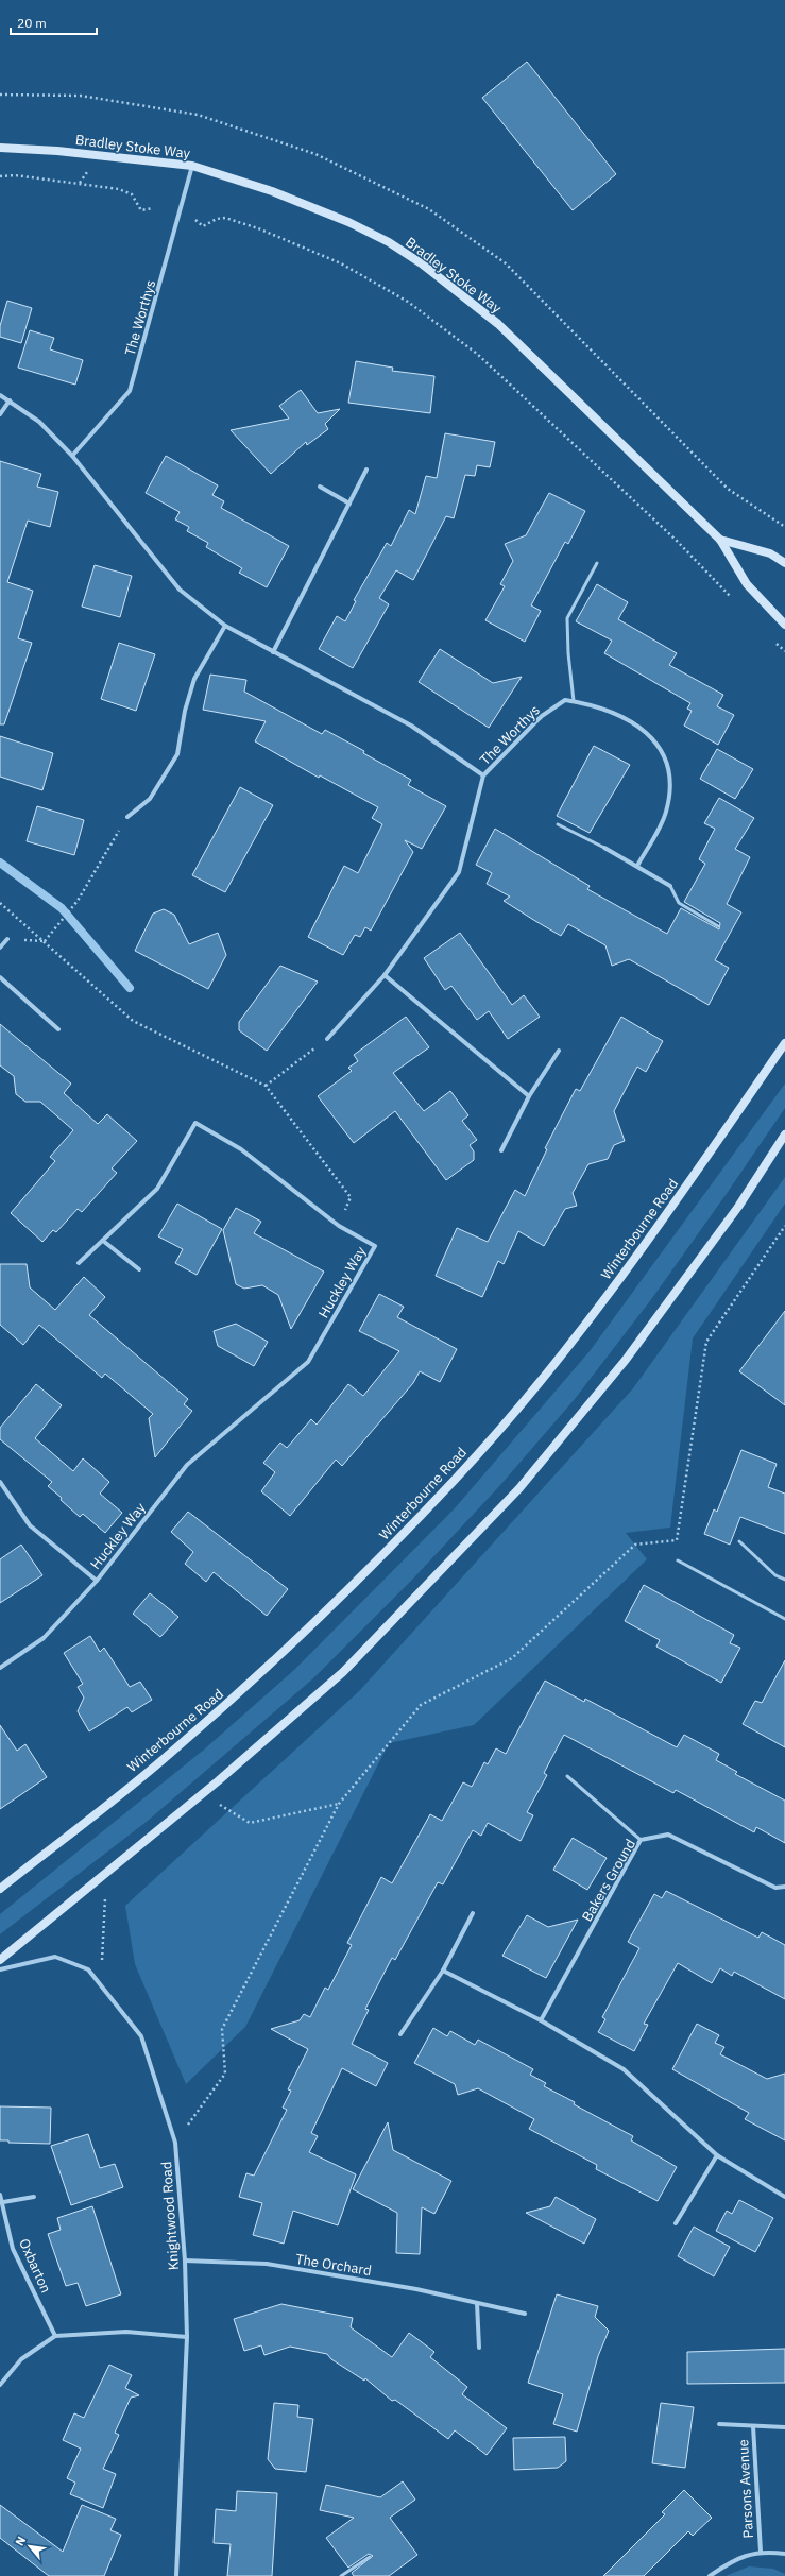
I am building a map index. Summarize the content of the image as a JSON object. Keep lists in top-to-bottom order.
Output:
{
  "streets": {
    "main road": ["Bradley Stoke Way", "Winterbourne Road"],
    "street": [
      "The Worthys",
      "Huckley Way",
      "Bakers Ground",
      "Knightwood Road",
      "The Orchard",
      "Oxbarton",
      "Parsons Avenue"
    ]
  },
  "crossings": [
    ["Bradley Stoke Way", "The Worthys"],
    ["Knightwood Road", "The Orchard"]
  ],
  "scale_bar": "20 m",
  "north": "top left"
}
